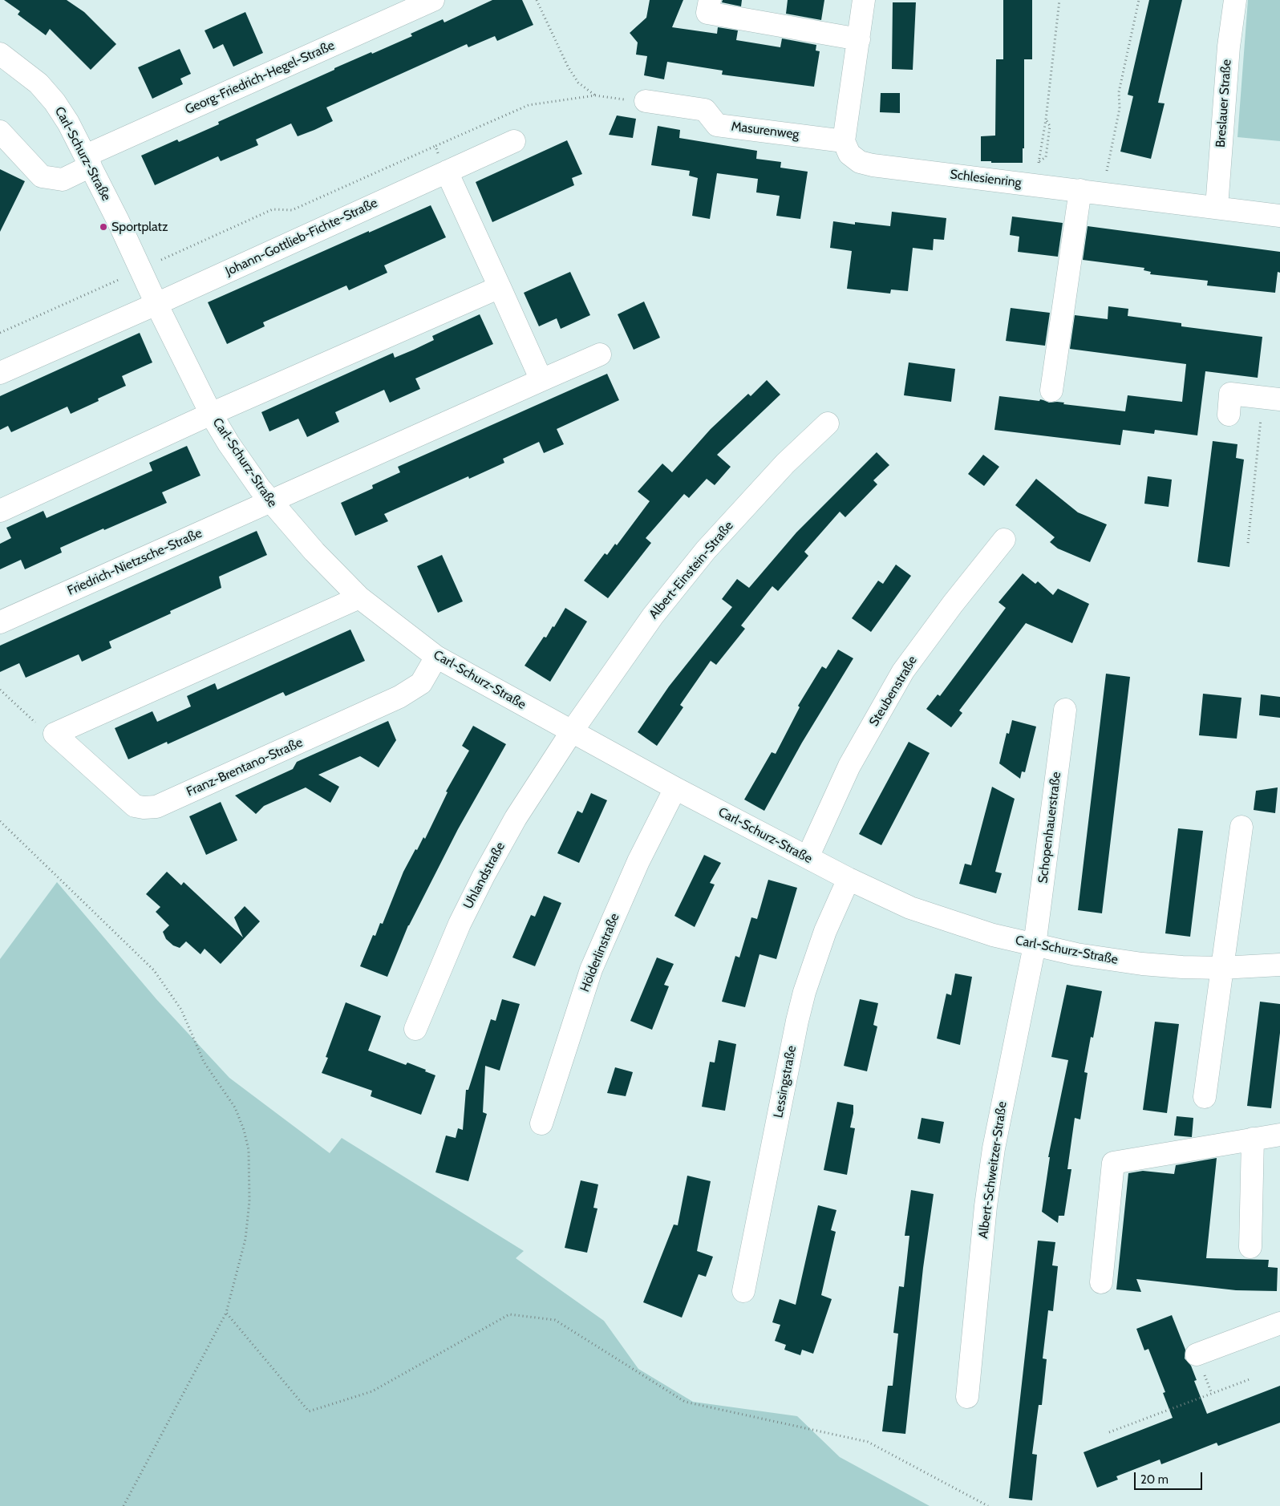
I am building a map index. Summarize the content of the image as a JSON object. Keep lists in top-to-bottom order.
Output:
{
  "streets": {
    "street": [
      "Georg-Friedrich-Hegel-Straße",
      "Breslauer Straße",
      "Masurenweg",
      "Carl-Schurz-Straße",
      "Schlesienring",
      "Johann-Gottlieb-Fichte-Straße",
      "Friedrich-Nietzsche-Straße",
      "Albert-Einstein-Straße",
      "Steubenstraße",
      "Franz-Brentano-Straße",
      "Schopenhauerstraße",
      "Uhlandstraße",
      "Hölderlinstraße",
      "Lessingstraße",
      "Albert-Schweitzer-Straße"
    ]
  },
  "crossings": [
    ["Georg-Friedrich-Hegel-Straße", "Carl-Schurz-Straße"],
    ["Breslauer Straße", "Schlesienring"],
    ["Masurenweg", "Schlesienring"],
    ["Carl-Schurz-Straße", "Johann-Gottlieb-Fichte-Straße"],
    ["Carl-Schurz-Straße", "Friedrich-Nietzsche-Straße"],
    ["Carl-Schurz-Straße", "Albert-Einstein-Straße"],
    ["Carl-Schurz-Straße", "Steubenstraße"],
    ["Carl-Schurz-Straße", "Franz-Brentano-Straße"],
    ["Carl-Schurz-Straße", "Schopenhauerstraße"],
    ["Carl-Schurz-Straße", "Uhlandstraße"],
    ["Carl-Schurz-Straße", "Hölderlinstraße"],
    ["Carl-Schurz-Straße", "Lessingstraße"],
    ["Carl-Schurz-Straße", "Albert-Schweitzer-Straße"],
    ["Albert-Einstein-Straße", "Uhlandstraße"],
    ["Schopenhauerstraße", "Albert-Schweitzer-Straße"]
  ],
  "places": ["Sportplatz"],
  "scale_bar": "20 m"
}
